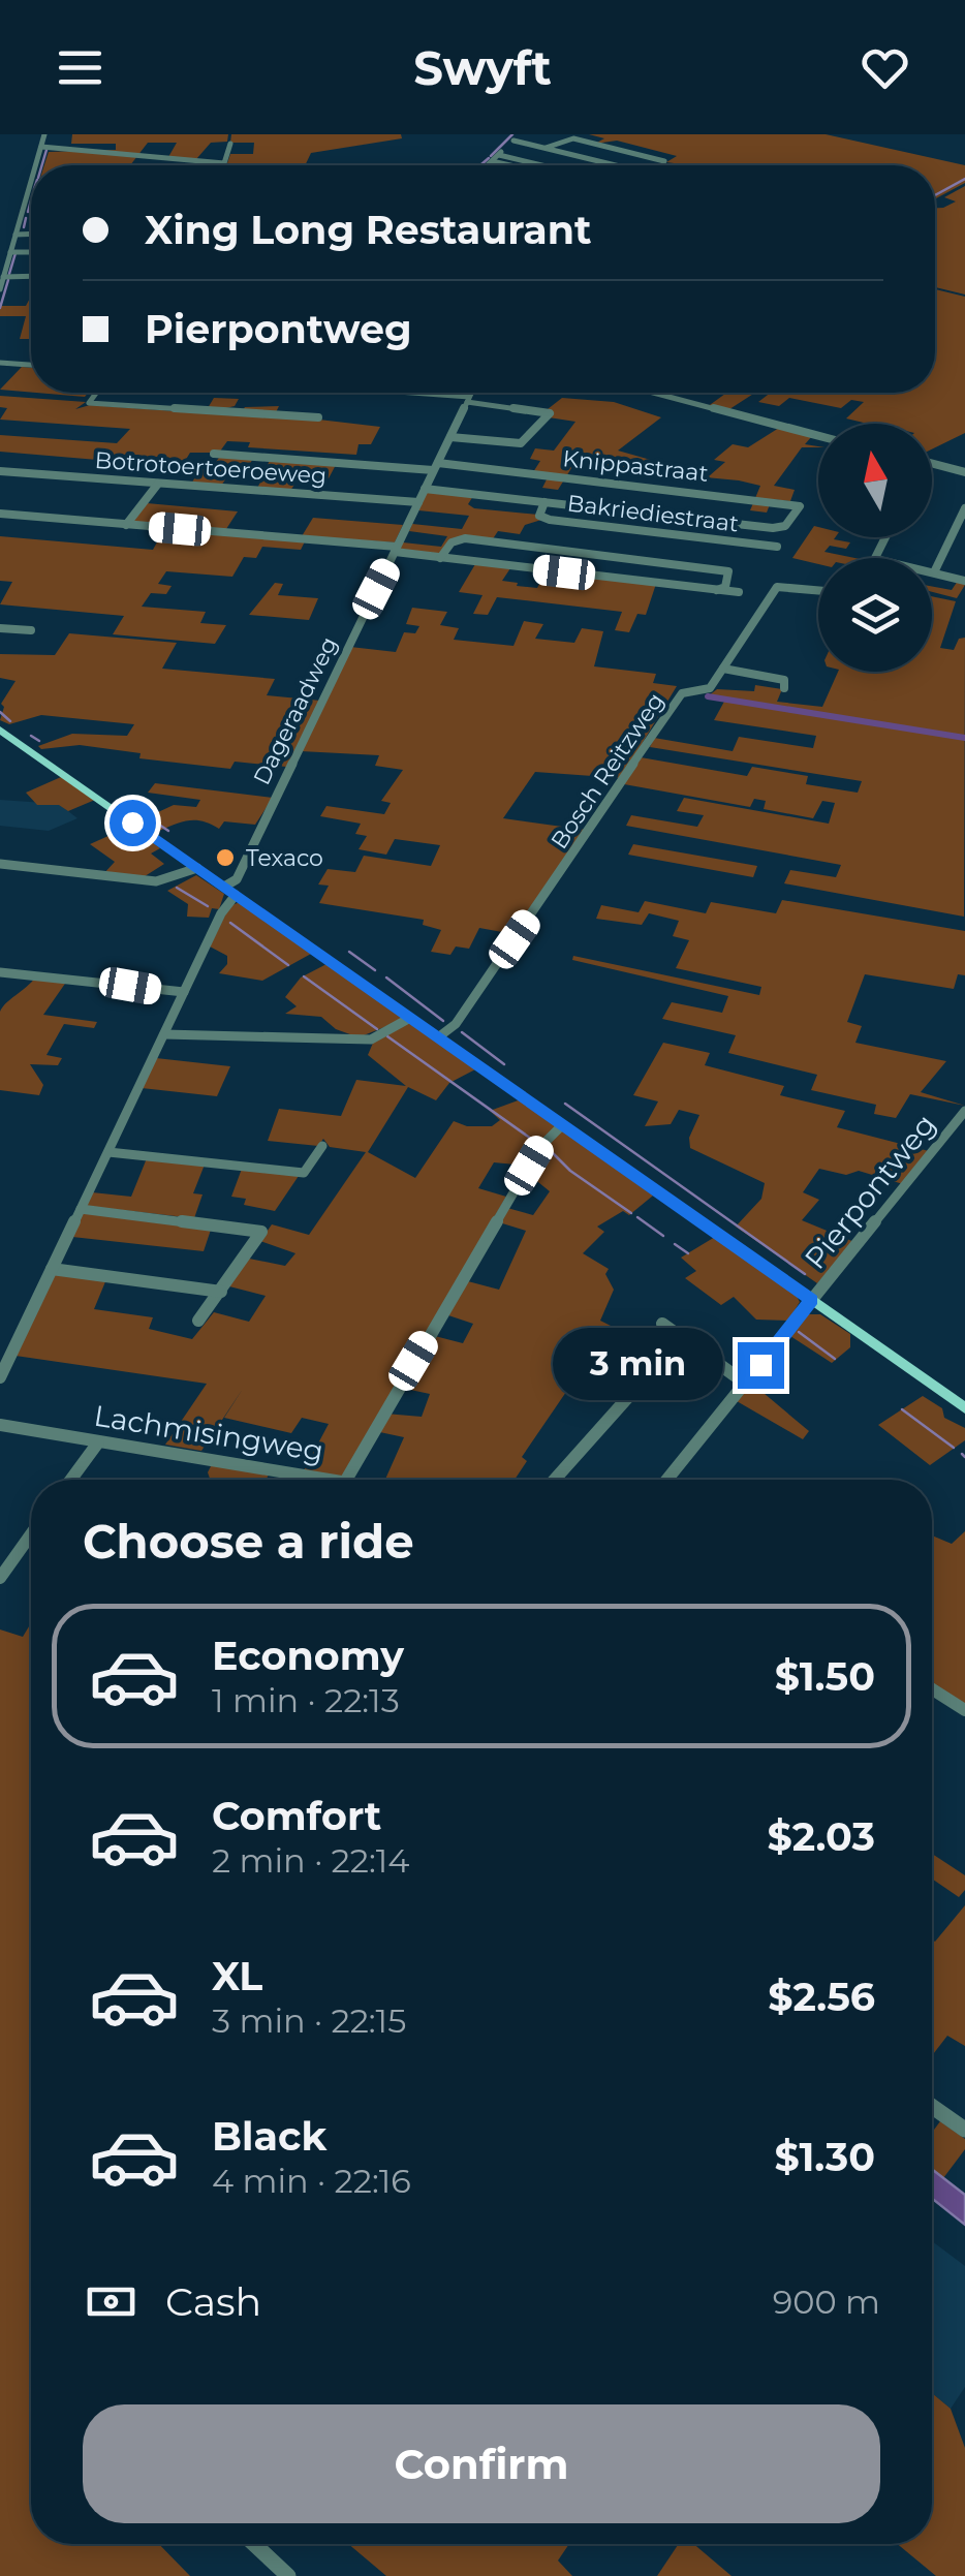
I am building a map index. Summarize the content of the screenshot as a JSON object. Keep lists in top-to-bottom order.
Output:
{
  "streets": {
    "street": [
      "Knippastraat",
      "Botrotoertoeroeweg",
      "Bakriediestraat",
      "Dageraadweg",
      "Bosch Reitzweg",
      "Pierpontweg",
      "Lachmisingweg"
    ]
  },
  "crossings": [
    ["Knippastraat", "Bakriediestraat"],
    ["Knippastraat", "Dageraadweg"],
    ["Botrotoertoeroeweg", "Dageraadweg"]
  ],
  "places": ["Texaco"],
  "north": "top",
  "page": {
    "header": "Swyft",
    "banner": ["Xing Long Restaurant", "Pierpontweg"],
    "bubble": "3 min",
    "heading": "Choose a ride",
    "list": [
      {
        "name": "Economy",
        "note": "1 min · 22:13",
        "value": "$1.50"
      },
      {
        "name": "Comfort",
        "note": "2 min · 22:14",
        "value": "$2.03"
      },
      {
        "name": "XL",
        "note": "3 min · 22:15",
        "value": "$2.56"
      },
      {
        "name": "Black",
        "note": "4 min · 22:16",
        "value": "$1.30"
      }
    ],
    "pay": ["Cash", "900 m"],
    "buttons": "Confirm"
  }
}
